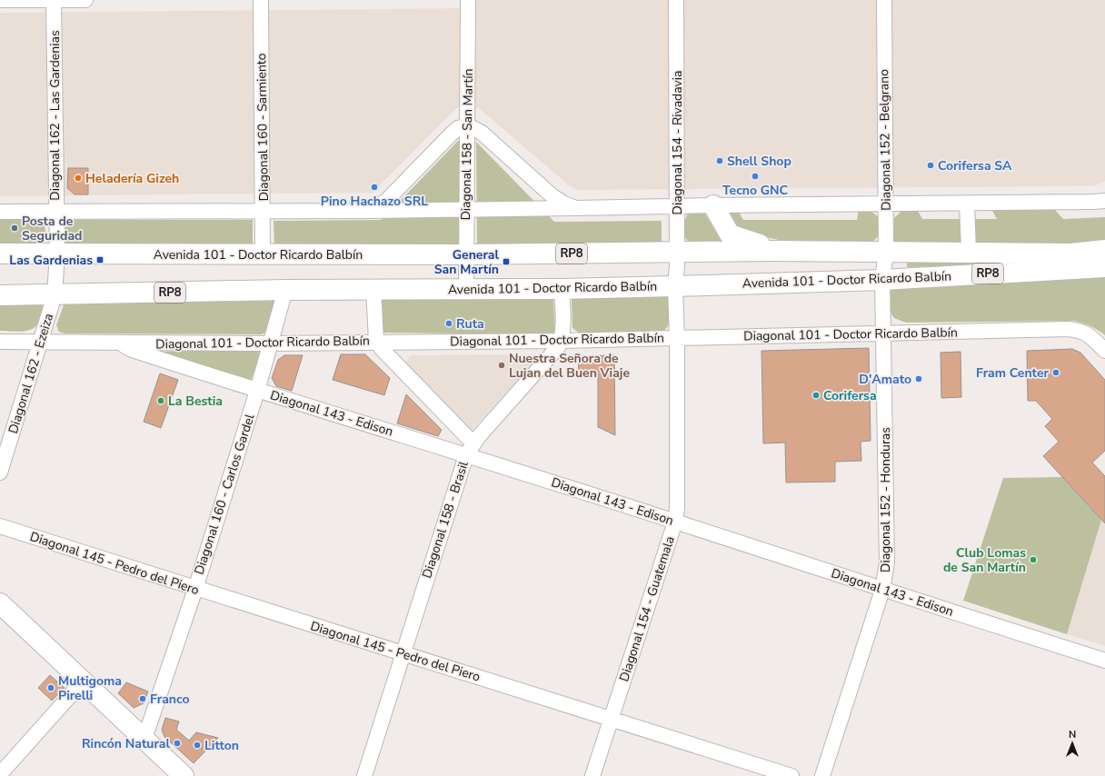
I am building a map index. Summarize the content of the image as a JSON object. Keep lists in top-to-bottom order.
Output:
{
  "streets": {
    "main road": ["RP8", "Avenida 101 - Doctor Ricardo Balbín"],
    "street": [
      "Diagonal 162 - Las Gardenias",
      "Diagonal 160 - Sarmiento",
      "Diagonal 152 - Belgrano",
      "Diagonal 154 - Rivadavia",
      "Diagonal 158 - San Martín",
      "Diagonal 101 - Doctor Ricardo Balbín",
      "Diagonal 162 - Ezeiza",
      "Diagonal 143 - Edison",
      "Diagonal 160 - Carlos Gardel",
      "Diagonal 152 - Honduras",
      "Diagonal 158 - Brasil",
      "Diagonal 145 - Pedro del Piero",
      "Diagonal 154 - Guatemala"
    ]
  },
  "crossings": [
    ["Diagonal 162 - Las Gardenias", "Avenida 101 - Doctor Ricardo Balbín"],
    ["Diagonal 162 - Las Gardenias", "Diagonal 162 - Ezeiza"],
    ["Diagonal 160 - Sarmiento", "Avenida 101 - Doctor Ricardo Balbín"],
    ["Diagonal 152 - Belgrano", "Avenida 101 - Doctor Ricardo Balbín"],
    ["Diagonal 152 - Belgrano", "Diagonal 152 - Honduras"],
    ["Diagonal 154 - Rivadavia", "Avenida 101 - Doctor Ricardo Balbín"],
    ["Diagonal 154 - Rivadavia", "Diagonal 154 - Guatemala"],
    ["Diagonal 158 - San Martín", "Avenida 101 - Doctor Ricardo Balbín"],
    ["Avenida 101 - Doctor Ricardo Balbín", "Diagonal 162 - Ezeiza"],
    ["Avenida 101 - Doctor Ricardo Balbín", "Diagonal 160 - Carlos Gardel"],
    ["Avenida 101 - Doctor Ricardo Balbín", "Diagonal 152 - Honduras"],
    ["Avenida 101 - Doctor Ricardo Balbín", "Diagonal 158 - Brasil"],
    ["Avenida 101 - Doctor Ricardo Balbín", "Diagonal 154 - Guatemala"],
    ["Diagonal 101 - Doctor Ricardo Balbín", "Diagonal 162 - Ezeiza"],
    ["Diagonal 101 - Doctor Ricardo Balbín", "Diagonal 143 - Edison"],
    ["Diagonal 101 - Doctor Ricardo Balbín", "Diagonal 160 - Carlos Gardel"],
    ["Diagonal 101 - Doctor Ricardo Balbín", "Diagonal 152 - Honduras"],
    ["Diagonal 101 - Doctor Ricardo Balbín", "Diagonal 158 - Brasil"],
    ["Diagonal 101 - Doctor Ricardo Balbín", "Diagonal 154 - Guatemala"],
    ["Diagonal 143 - Edison", "Diagonal 160 - Carlos Gardel"],
    ["Diagonal 143 - Edison", "Diagonal 152 - Honduras"],
    ["Diagonal 143 - Edison", "Diagonal 158 - Brasil"],
    ["Diagonal 143 - Edison", "Diagonal 154 - Guatemala"],
    ["Diagonal 160 - Carlos Gardel", "Diagonal 145 - Pedro del Piero"],
    ["Diagonal 158 - Brasil", "Diagonal 145 - Pedro del Piero"],
    ["Diagonal 145 - Pedro del Piero", "Diagonal 154 - Guatemala"]
  ],
  "places": {
    "other": [
      "Shell Shop",
      "Corifersa SA",
      "Tecno GNC",
      "Heladería Gizeh",
      "Pino Hachazo SRL",
      "Posta de Seguridad",
      "Ruta",
      "Nuestra Señora de Lujan del Buen Viaje",
      "Fram Center",
      "D'Amato",
      "Corifersa",
      "La Bestia",
      "Club Lomas de San Martín",
      "Multigoma Pirelli",
      "Franco",
      "Rincón Natural",
      "Litton"
    ],
    "transit": ["Las Gardenias", "General San Martín"]
  },
  "north": "top"
}
